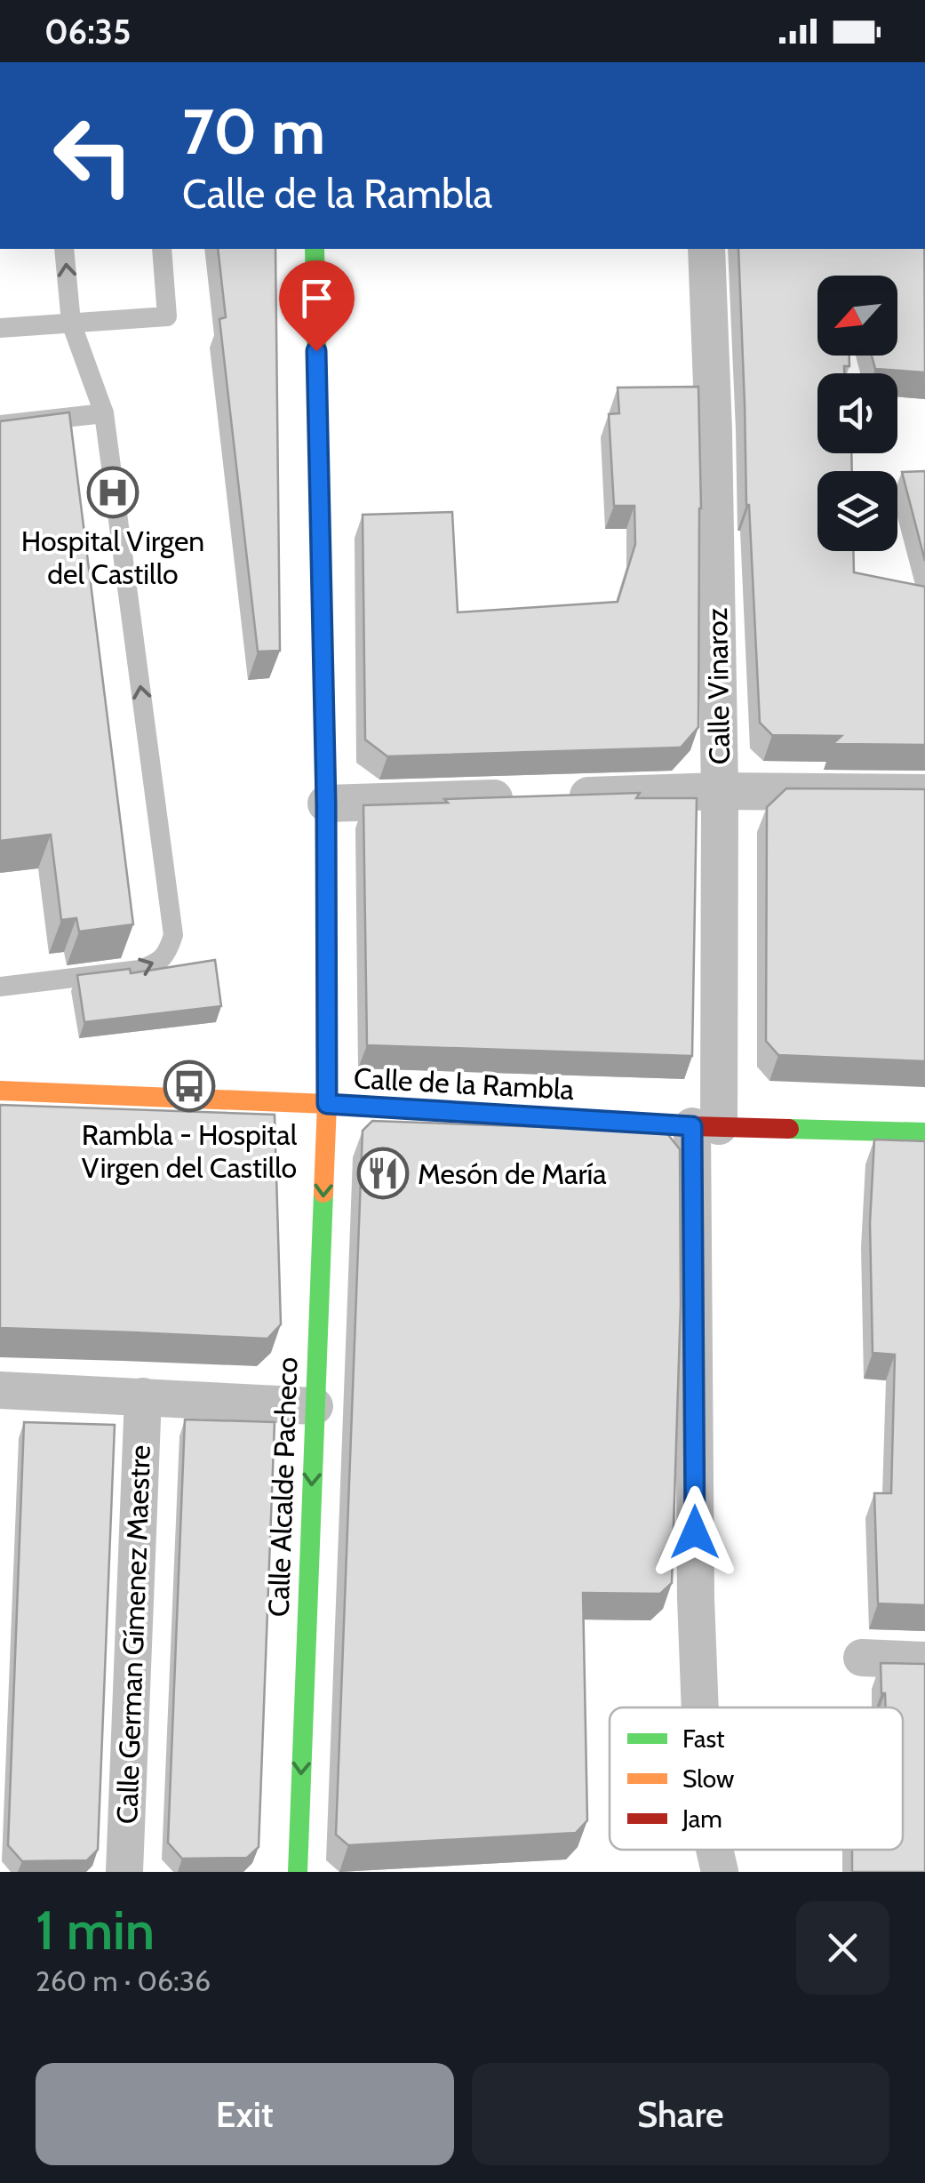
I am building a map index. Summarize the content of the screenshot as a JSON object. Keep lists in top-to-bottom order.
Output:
{
  "streets": {
    "street": [
      "Calle Vinaroz",
      "Calle de la Rambla",
      "Calle Alcalde Pacheco",
      "Calle German Gímenez Maestre"
    ]
  },
  "crossings": [
    ["Calle Vinaroz", "Calle de la Rambla"],
    ["Calle de la Rambla", "Calle Alcalde Pacheco"]
  ],
  "one_way": ["Calle Alcalde Pacheco"],
  "places": {
    "hospital": ["Hospital Virgen del Castillo"],
    "bus stop": ["Rambla - Hospital Virgen del Castillo"],
    "restaurant": ["Mesón de María"]
  },
  "legend": ["Fast", "Slow", "Jam"],
  "north": "bottom left",
  "page": {
    "status": "06:35",
    "turn": ["70 m", "Calle de la Rambla"],
    "heading": ["1 min", "260 m · 06:36"],
    "buttons": ["Exit", "Share"]
  }
}
